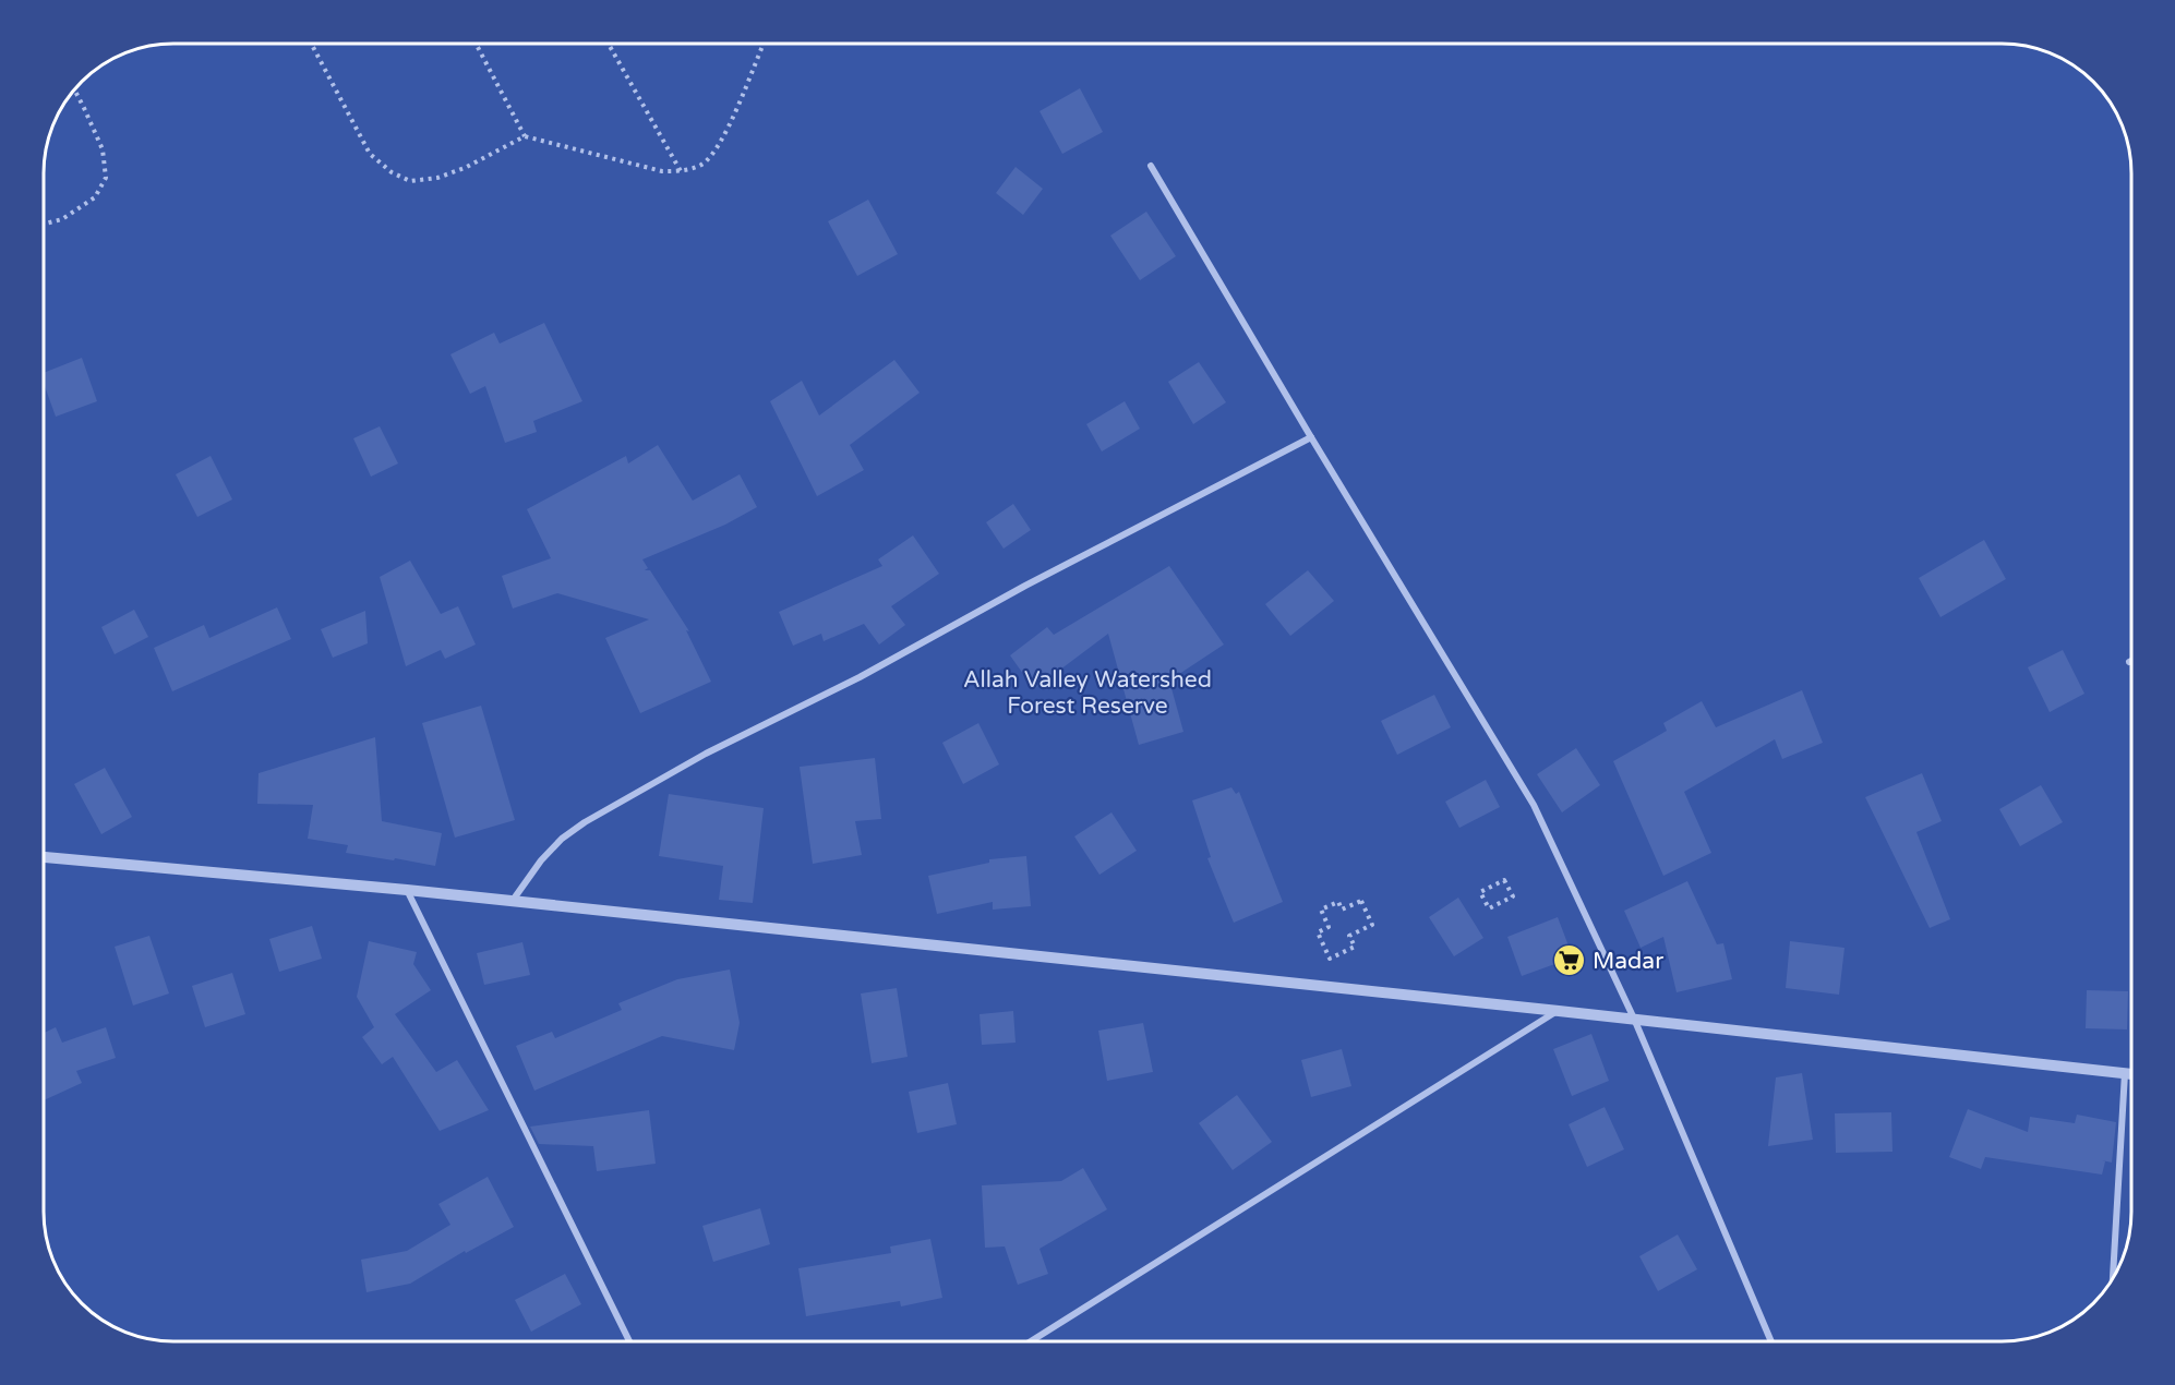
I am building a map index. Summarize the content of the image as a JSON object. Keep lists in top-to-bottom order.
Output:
{
  "parks": ["Allah Valley Watershed Forest Reserve"],
  "places": {
    "supermarket": ["Madar"]
  }
}
